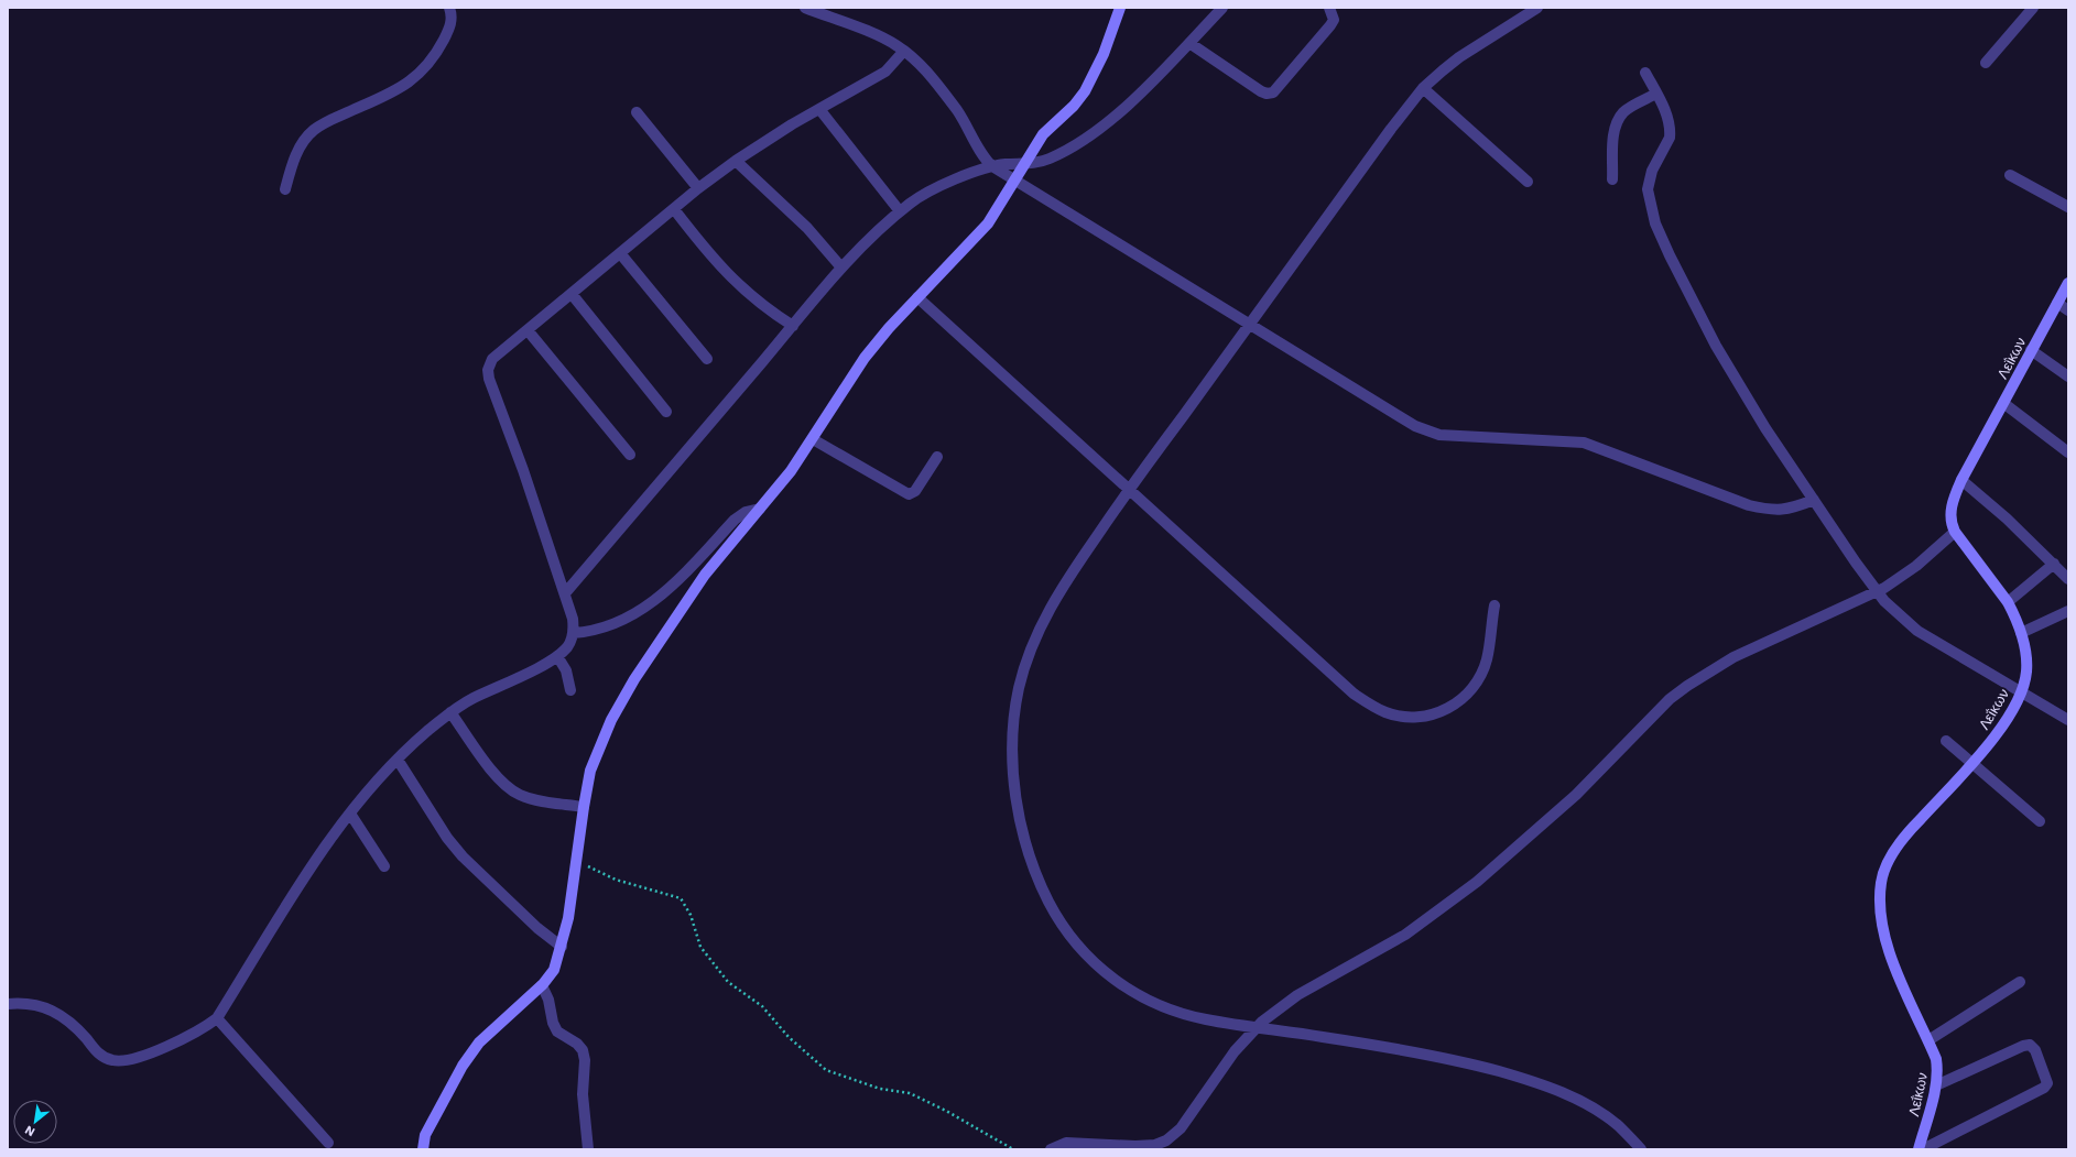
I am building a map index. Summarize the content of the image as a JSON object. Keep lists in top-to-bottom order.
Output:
{
  "streets": {
    "street": ["Λεΐκων"]
  },
  "north": "bottom left"
}
